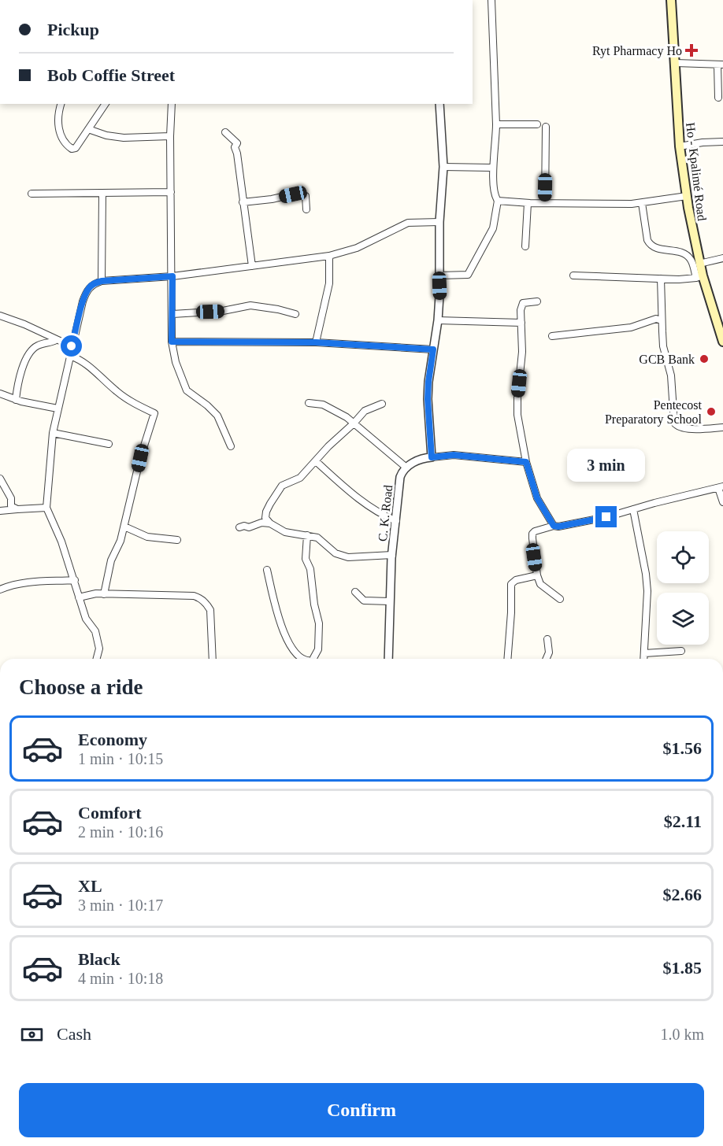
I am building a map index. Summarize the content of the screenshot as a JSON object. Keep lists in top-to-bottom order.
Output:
{
  "streets": {
    "main road": ["Ho - Kpalimé Road"],
    "street": ["C. K. Road"]
  },
  "places": {
    "health": ["Ryt Pharmacy Ho"],
    "other": ["GCB Bank", "Pentecost Preparatory School"]
  },
  "page": {
    "banner": ["Pickup", "Bob Coffie Street"],
    "bubble": "3 min",
    "heading": "Choose a ride",
    "list": [
      {
        "name": "Economy",
        "note": "1 min · 10:15",
        "value": "$1.56"
      },
      {
        "name": "Comfort",
        "note": "2 min · 10:16",
        "value": "$2.11"
      },
      {
        "name": "XL",
        "note": "3 min · 10:17",
        "value": "$2.66"
      },
      {
        "name": "Black",
        "note": "4 min · 10:18",
        "value": "$1.85"
      }
    ],
    "pay": ["Cash", "1.0 km"],
    "buttons": "Confirm"
  }
}
